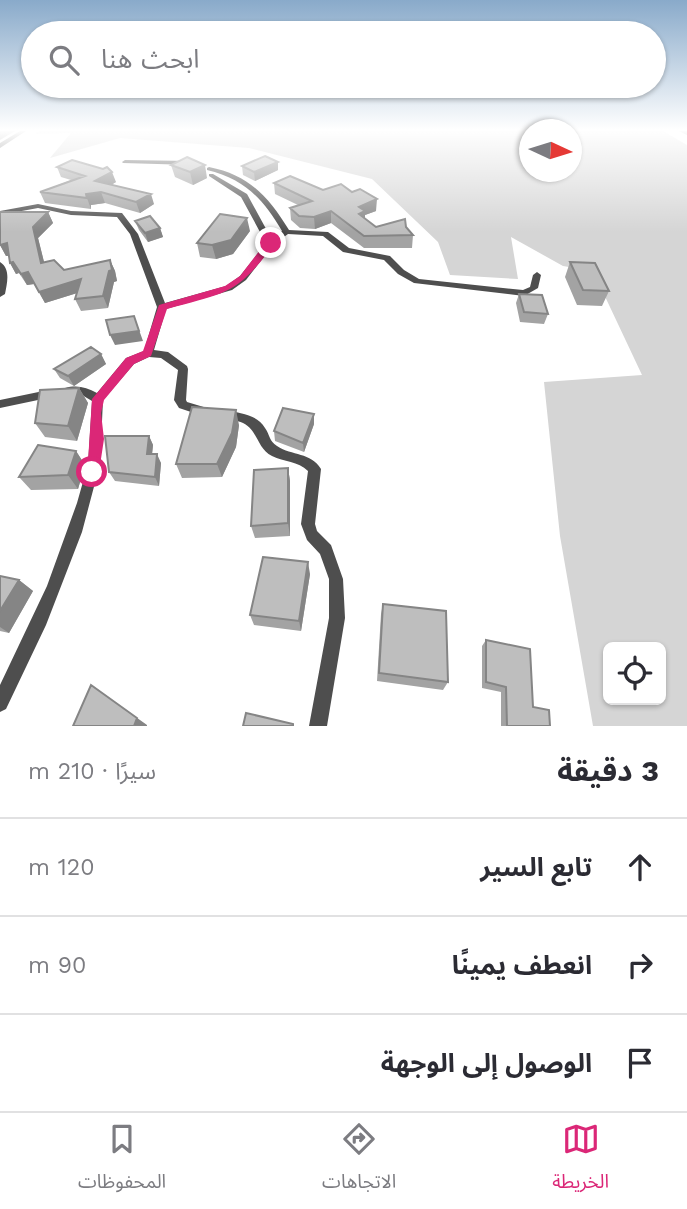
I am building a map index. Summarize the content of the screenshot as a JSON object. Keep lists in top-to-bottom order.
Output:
{
  "north": "right",
  "page": {
    "search": "ابحث هنا",
    "heading": ["3 دقيقة", "سيرًا · 210 m"],
    "list": [
      ["تابع السير", "120 m"],
      ["انعطف يمينًا", "90 m"],
      "الوصول إلى الوجهة"
    ],
    "nav": ["الخريطة", "الاتجاهات", "المحفوظات"]
  }
}
